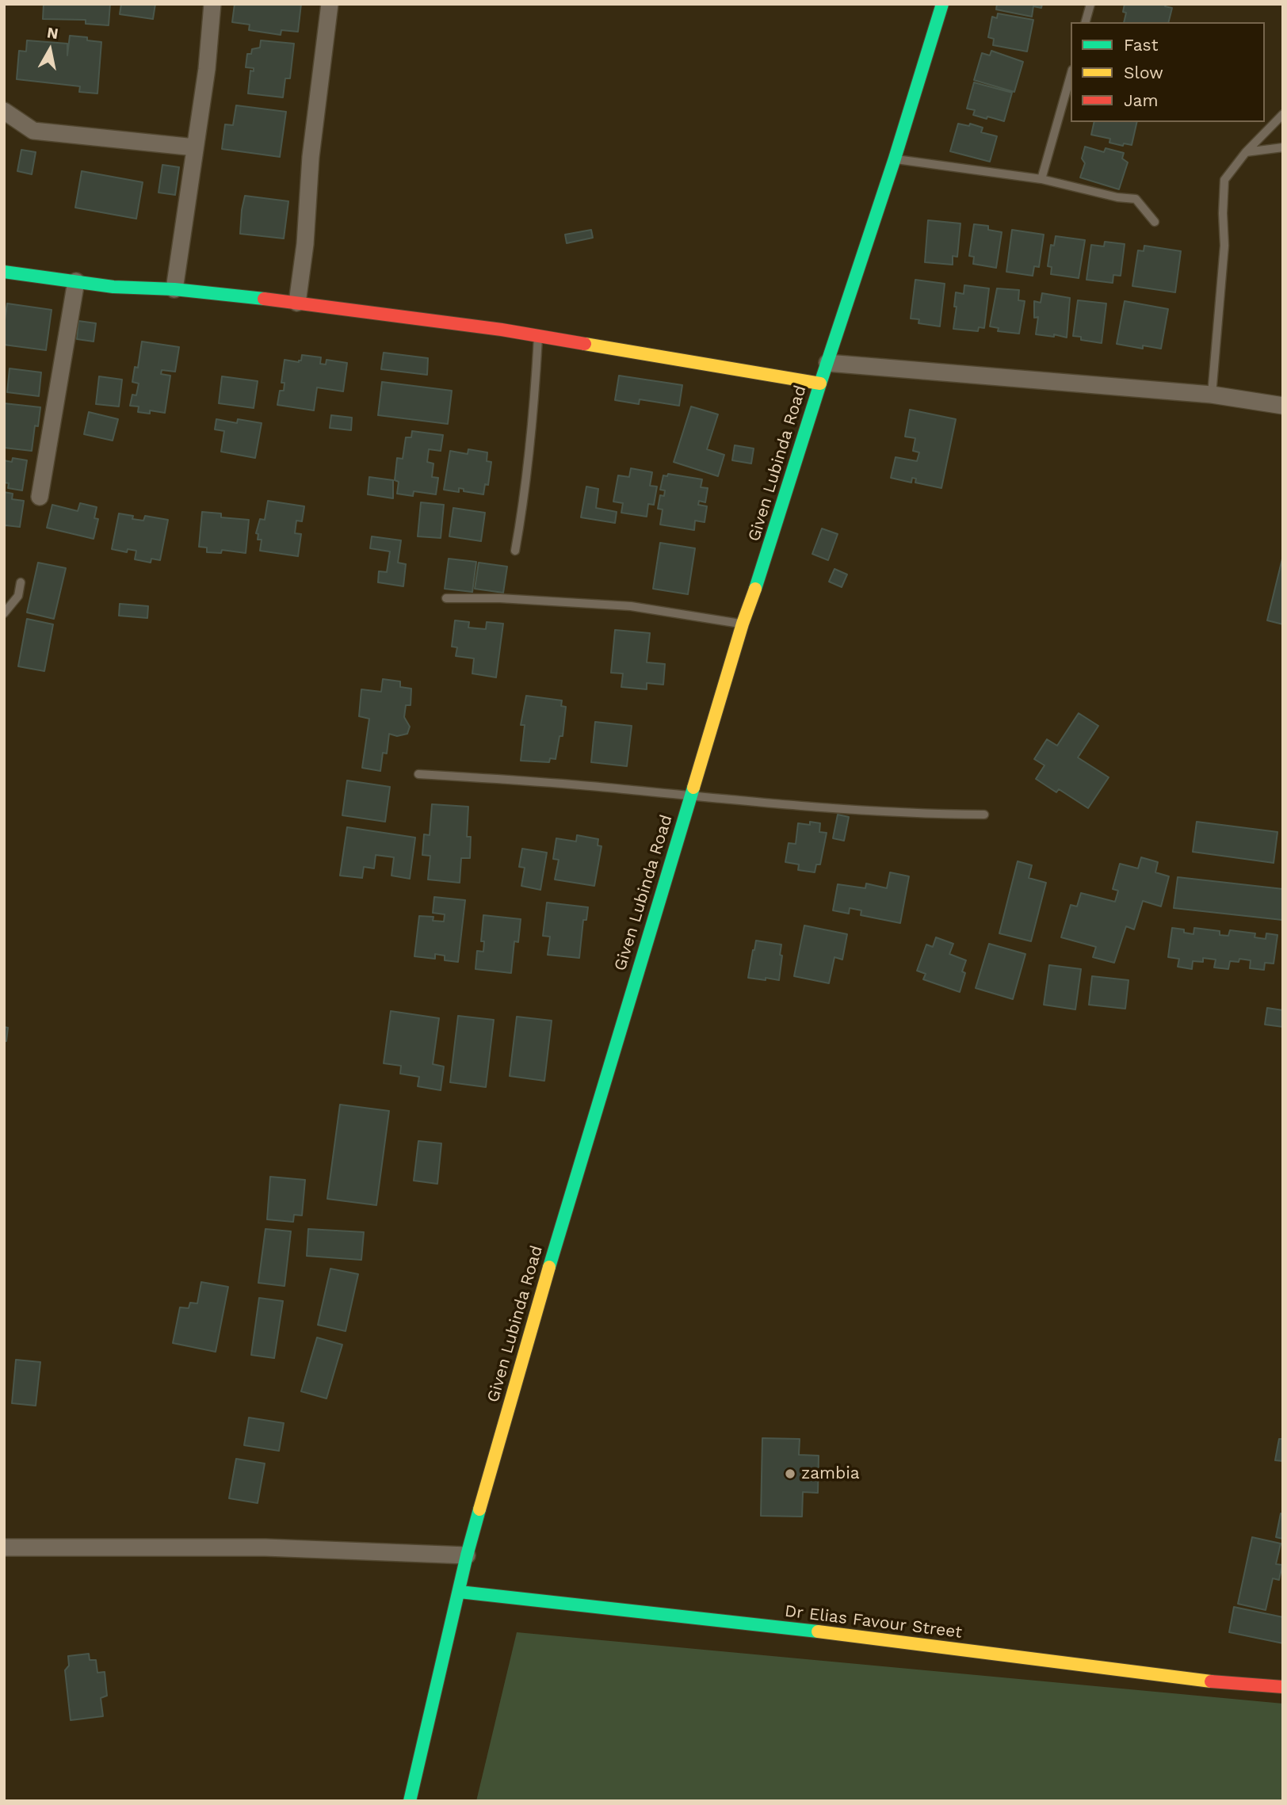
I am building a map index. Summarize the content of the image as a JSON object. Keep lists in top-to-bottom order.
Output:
{
  "streets": {
    "street": ["Given Lubinda Road", "Dr Elias Favour Street"]
  },
  "crossings": [
    ["Given Lubinda Road", "Dr Elias Favour Street"]
  ],
  "places": ["zambia"],
  "legend": ["Fast", "Slow", "Jam"],
  "north": "top"
}
